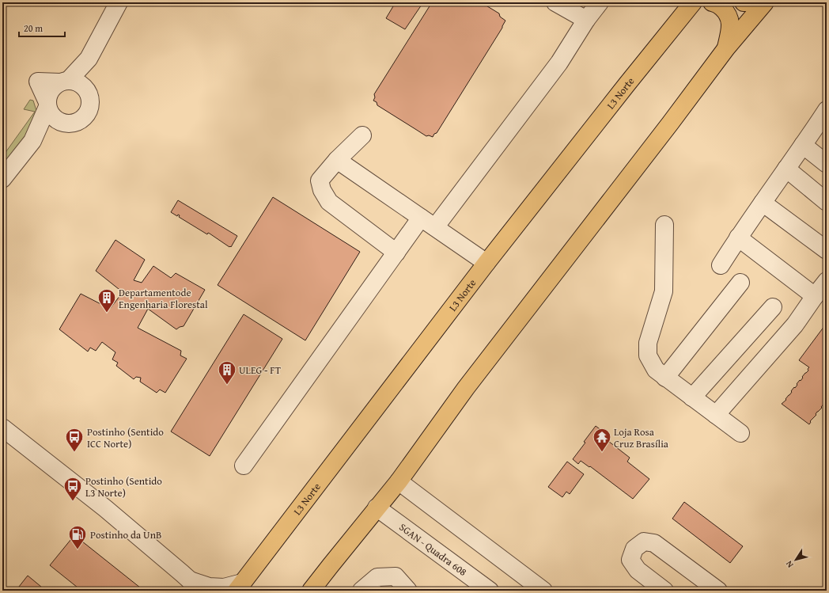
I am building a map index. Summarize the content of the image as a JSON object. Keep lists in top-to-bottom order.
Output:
{
  "streets": {
    "main road": ["L3 Norte"],
    "street": ["SGAN - Quadra 608"]
  },
  "places": {
    "building": ["Departamentode Engenharia Florestal", "ULEG - FT"],
    "bus stop": ["Postinho (Sentido ICC Norte)", "Postinho (Sentido L3 Norte)"],
    "temple": ["Loja Rosa Cruz Brasília"],
    "fuel station": ["Postinho da UnB"]
  },
  "scale_bar": "20 m",
  "north": "bottom left"
}
